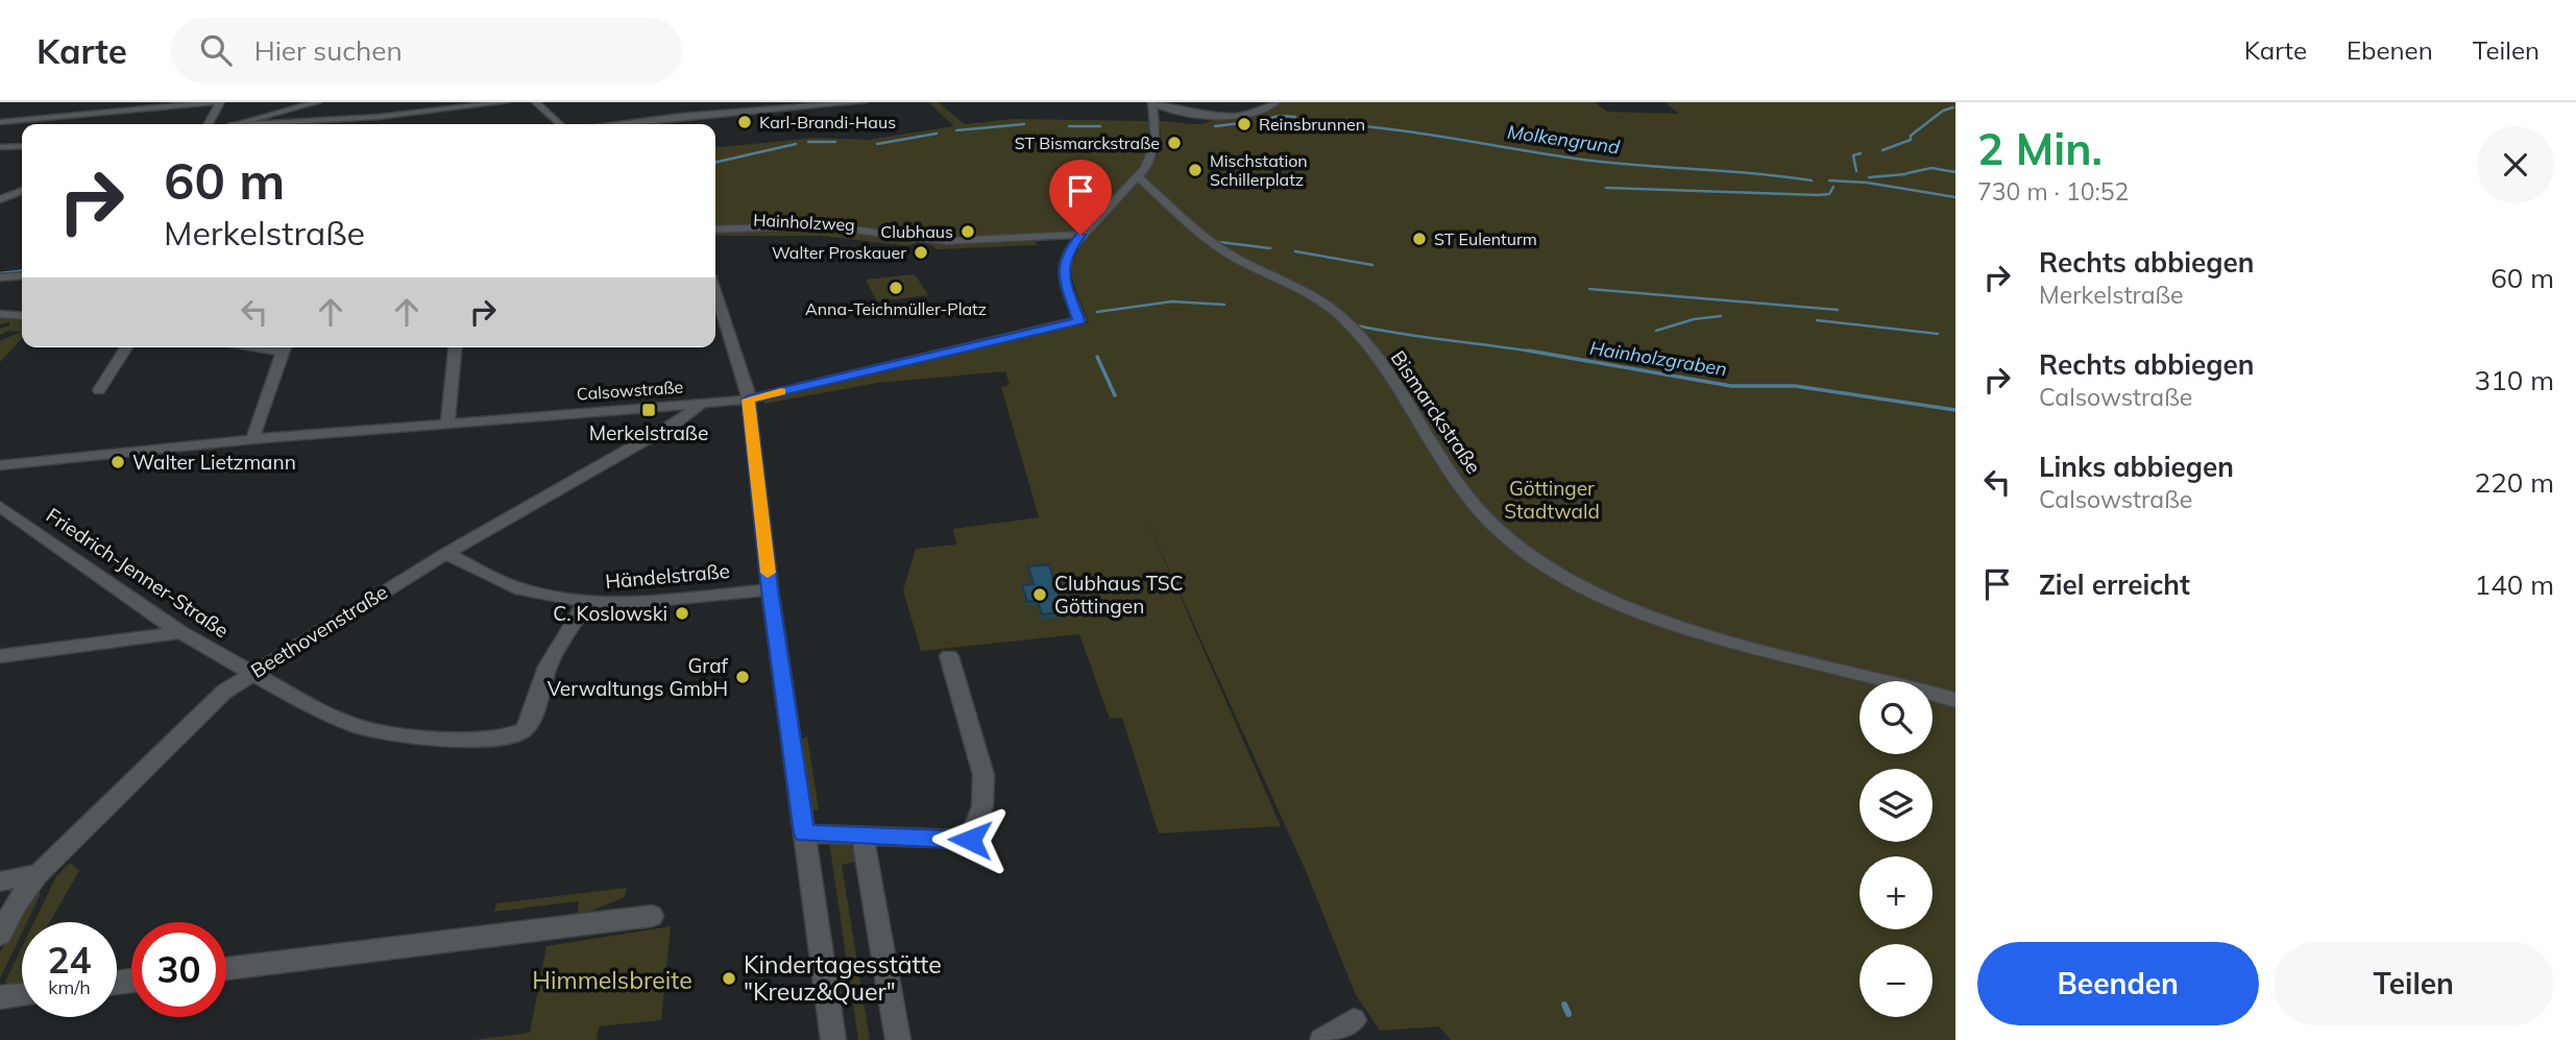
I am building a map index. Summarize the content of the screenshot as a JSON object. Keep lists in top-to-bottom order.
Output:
{
  "streets": {
    "street": [
      "Hainholzweg",
      "Calsowstraße",
      "Bismarckstraße",
      "Friedrich-Jenner-Straße",
      "Händelstraße",
      "Beethovenstraße"
    ]
  },
  "crossings": [
    ["Hainholzweg", "Calsowstraße"],
    ["Calsowstraße", "Beethovenstraße"],
    ["Friedrich-Jenner-Straße", "Händelstraße"],
    ["Friedrich-Jenner-Straße", "Beethovenstraße"],
    ["Händelstraße", "Beethovenstraße"]
  ],
  "water": ["Molkengrund", "Hainholzgraben"],
  "parks": ["Göttinger Stadtwald", "Himmelsbreite"],
  "places": {
    "other": [
      "Karl-Brandi-Haus",
      "Reinsbrunnen",
      "ST Bismarckstraße",
      "Mischstation Schillerplatz",
      "Clubhaus",
      "ST Eulenturm",
      "Walter Proskauer",
      "Anna-Teichmüller-Platz",
      "Walter Lietzmann",
      "Clubhaus TSC Göttingen",
      "C. Koslowski",
      "Graf Verwaltungs GmbH",
      "Kindertagesstätte \"Kreuz&Quer\""
    ],
    "transit": ["Merkelstraße"]
  },
  "page": {
    "header": "Karte",
    "search": "Hier suchen",
    "nav": ["Karte", "Ebenen", "Teilen"],
    "heading": ["2 Min.", "730 m · 10:52"],
    "turn": ["60 m", "Merkelstraße"],
    "list": [
      {
        "name": "Rechts abbiegen",
        "note": "Merkelstraße",
        "value": "60 m"
      },
      {
        "name": "Rechts abbiegen",
        "note": "Calsowstraße",
        "value": "310 m"
      },
      {
        "name": "Links abbiegen",
        "note": "Calsowstraße",
        "value": "220 m"
      },
      {
        "name": "Ziel erreicht",
        "value": "140 m"
      }
    ],
    "map_buttons": ["+", "−"],
    "speed": "24 km/h",
    "limit": "30",
    "buttons": ["Beenden", "Teilen"]
  }
}
